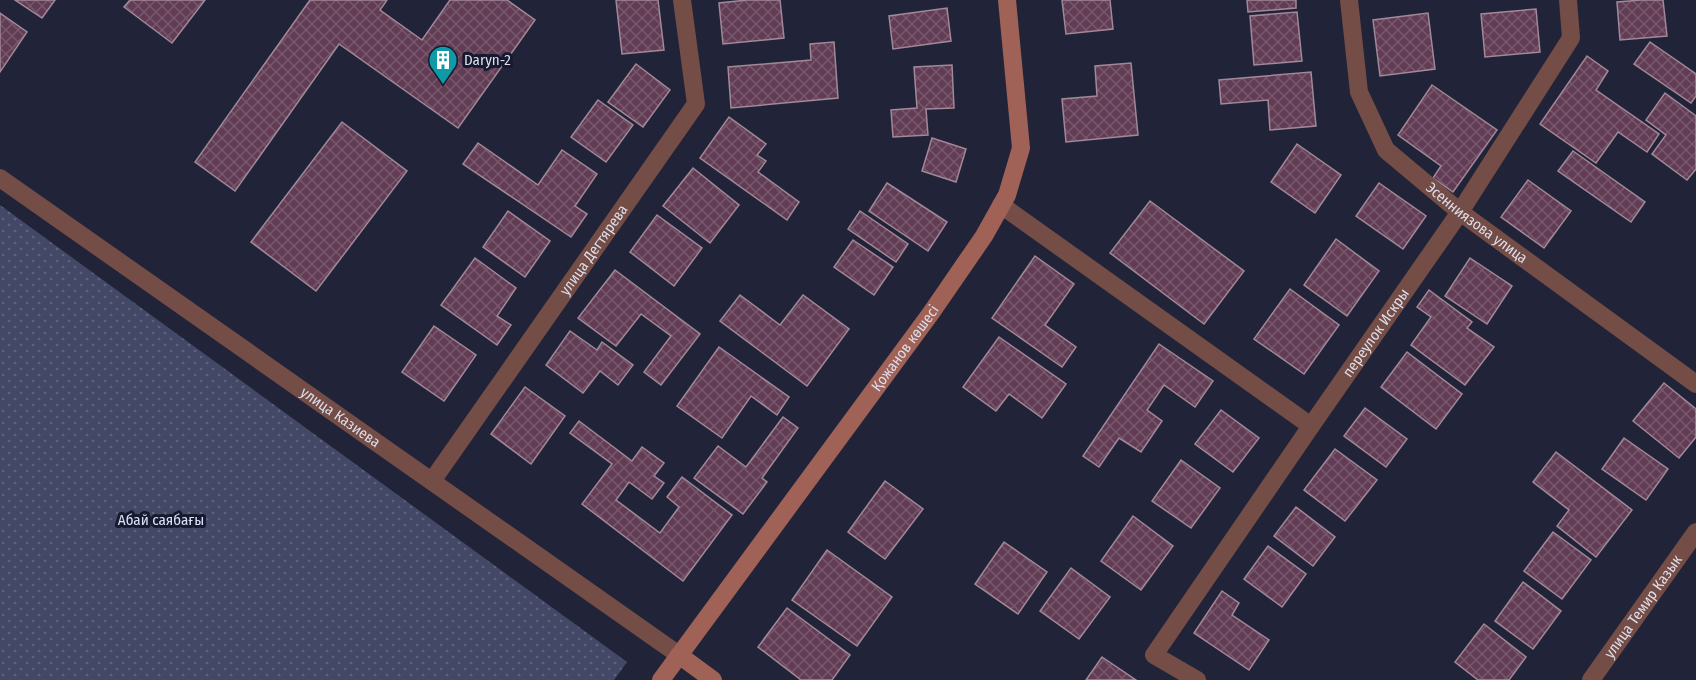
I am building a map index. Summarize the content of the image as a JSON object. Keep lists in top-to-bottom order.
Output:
{
  "streets": {
    "main road": ["Қожанов көшесі"],
    "street": [
      "Эсенниязова улица",
      "улица Дегтярева",
      "переулок Искры",
      "улица Казиева",
      "улица Темир Казык"
    ]
  },
  "crossings": [
    ["Эсенниязова улица", "переулок Искры"],
    ["улица Дегтярева", "улица Казиева"],
    ["Қожанов көшесі", "улица Казиева"]
  ],
  "parks": ["Абай саябағы"],
  "places": {
    "building": ["Daryn-2"]
  }
}
